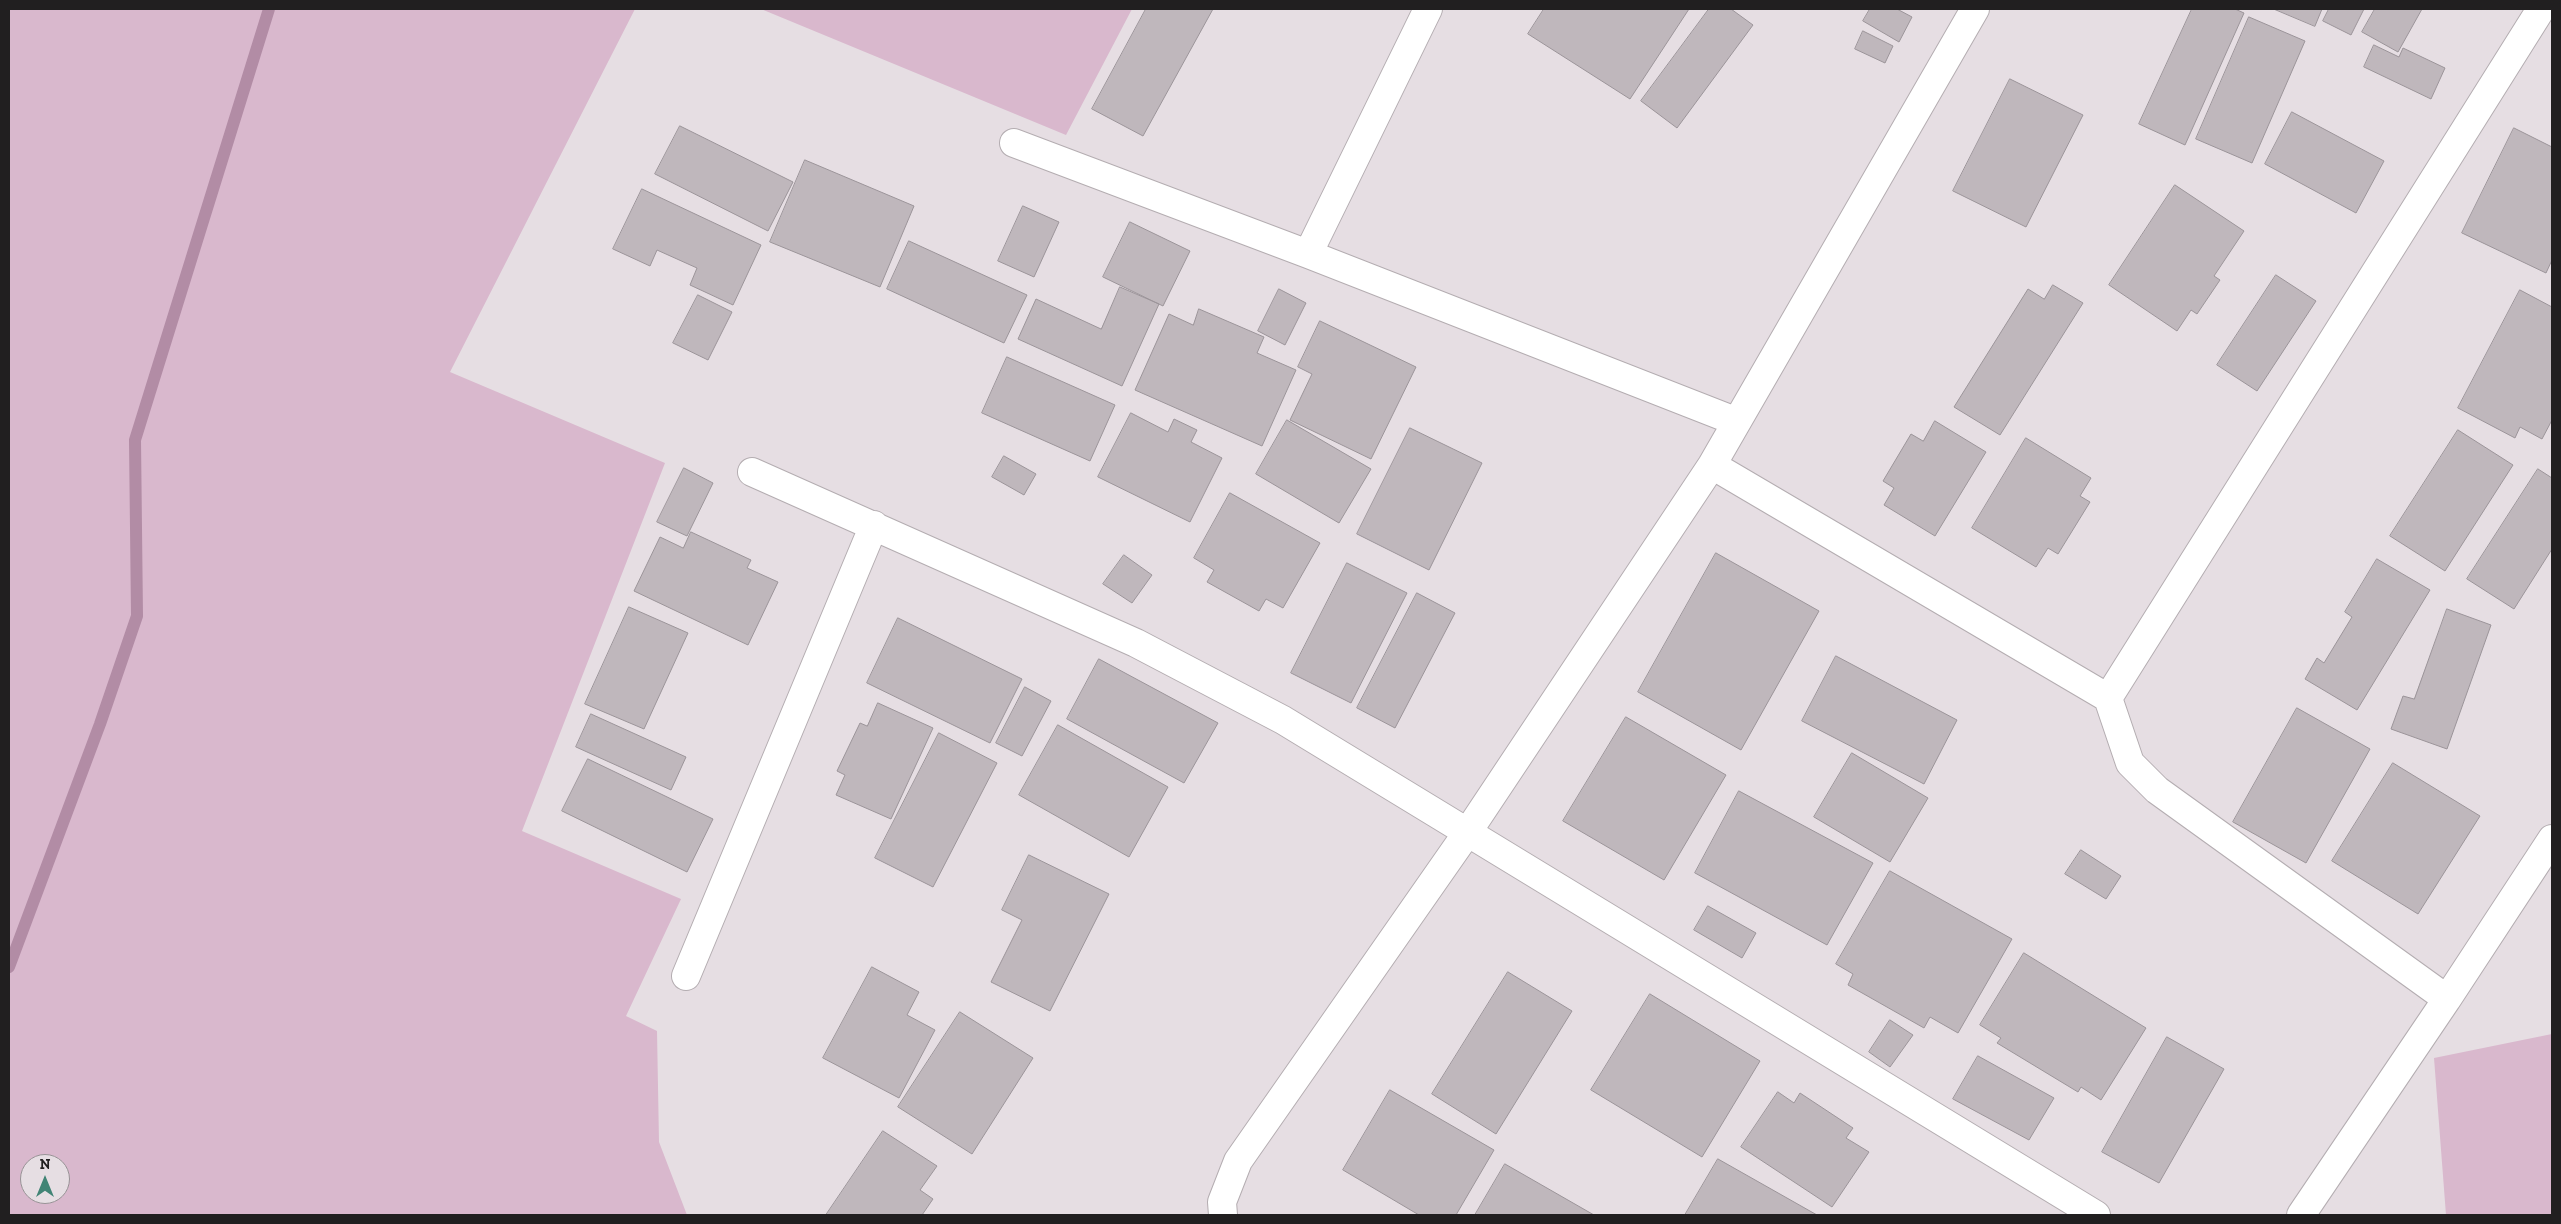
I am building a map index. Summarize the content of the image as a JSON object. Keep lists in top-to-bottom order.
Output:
{
  "north": "top"
}
